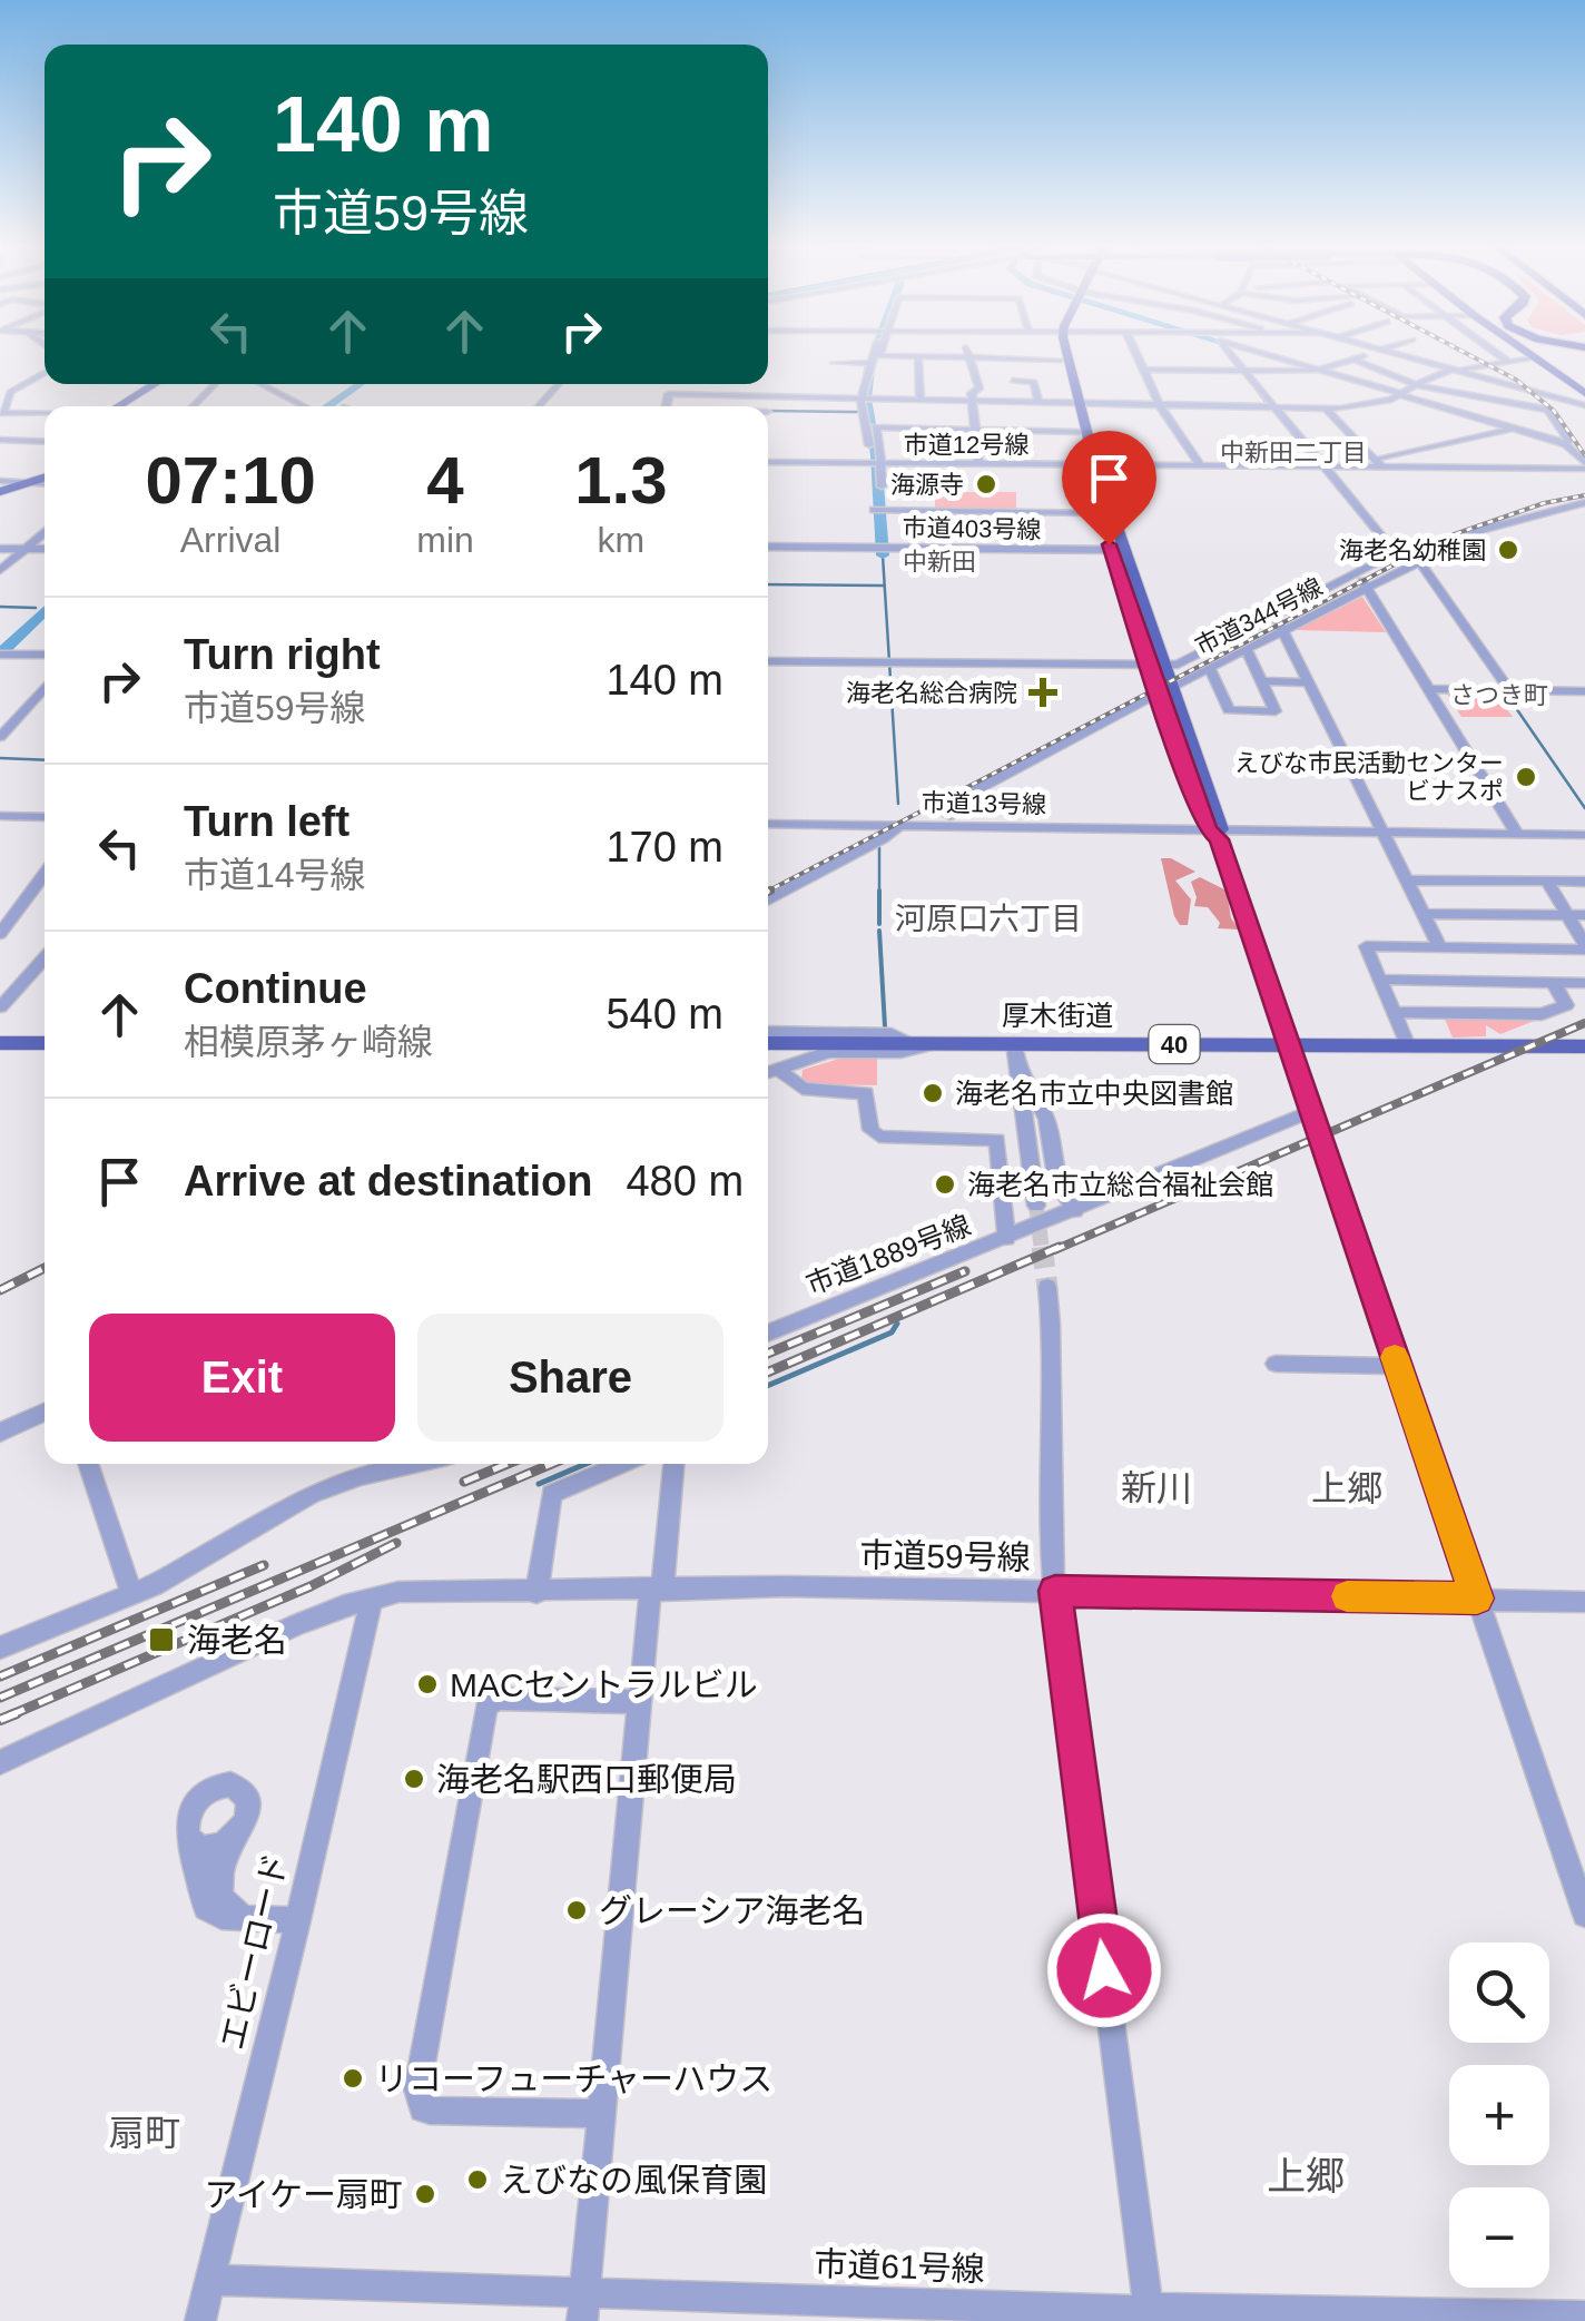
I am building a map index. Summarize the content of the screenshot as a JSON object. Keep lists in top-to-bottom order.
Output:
{
  "streets": {
    "main road": ["厚木街道", "40"],
    "street": [
      "市道12号線",
      "市道403号線",
      "市道344号線",
      "市道13号線",
      "市道1889号線",
      "市道59号線",
      "エビーロード",
      "市道61号線"
    ]
  },
  "crossings": [
    ["市道344号線", "市道13号線"],
    ["市道59号線", "エビーロード"],
    ["エビーロード", "市道61号線"]
  ],
  "districts": [
    "中新田二丁目",
    "中新田",
    "さつき町",
    "河原口六丁目",
    "新川",
    "上郷",
    "扇町",
    "上郷"
  ],
  "places": {
    "other": [
      "海源寺",
      "海老名幼稚園",
      "えびな市民活動センター ビナスポ",
      "海老名市立中央図書館",
      "海老名市立総合福祉会館",
      "MACセントラルビル",
      "海老名駅西口郵便局",
      "グレーシア海老名",
      "リコーフューチャーハウス",
      "えびなの風保育園",
      "アイケー扇町"
    ],
    "health": ["海老名総合病院"],
    "transit": ["海老名"]
  },
  "page": {
    "turn": ["140 m", "市道59号線"],
    "eta": [
      "07:10",
      "Arrival",
      "4",
      "min",
      "1.3",
      "km"
    ],
    "list": [
      {
        "name": "Turn right",
        "note": "市道59号線",
        "value": "140 m"
      },
      {
        "name": "Turn left",
        "note": "市道14号線",
        "value": "170 m"
      },
      {
        "name": "Continue",
        "note": "相模原茅ヶ崎線",
        "value": "540 m"
      },
      {
        "name": "Arrive at destination",
        "value": "480 m"
      }
    ],
    "buttons": ["Exit", "Share"],
    "map_buttons": ["+", "−"]
  }
}
